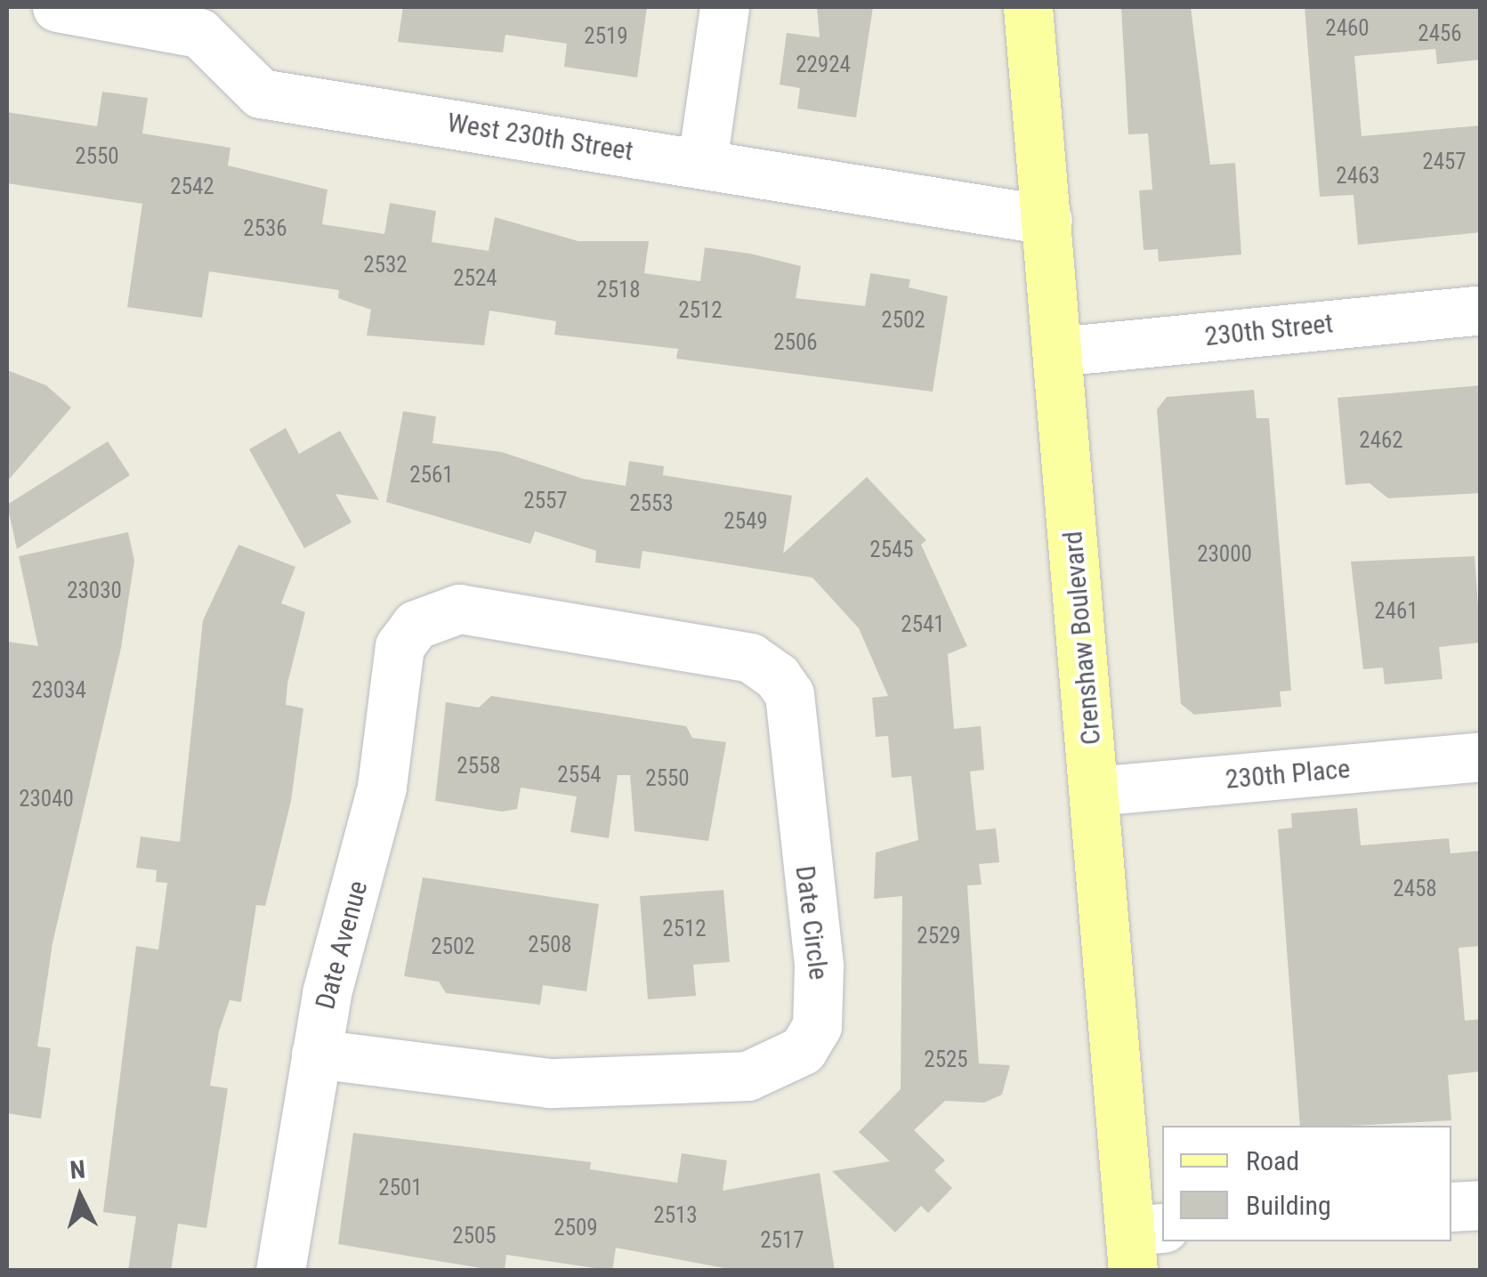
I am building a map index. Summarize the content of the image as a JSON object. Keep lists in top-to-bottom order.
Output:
{
  "streets": {
    "main road": ["Crenshaw Boulevard"],
    "street": [
      "West 230th Street",
      "230th Street",
      "230th Place",
      "Date Circle",
      "Date Avenue"
    ]
  },
  "crossings": [
    ["West 230th Street", "Crenshaw Boulevard"],
    ["230th Street", "Crenshaw Boulevard"],
    ["Crenshaw Boulevard", "230th Place"],
    ["Date Circle", "Date Avenue"]
  ],
  "house_numbers": [
    "2460",
    "2456",
    "2519",
    "22924",
    "2550",
    "2457",
    "2463",
    "2542",
    "2536",
    "2532",
    "2524",
    "2518",
    "2512",
    "2502",
    "2506",
    "2462",
    "2561",
    "2557",
    "2553",
    "2549",
    "2545",
    "23000",
    "23030",
    "2461",
    "2541",
    "23034",
    "2558",
    "2554",
    "2550",
    "23040",
    "2458",
    "2512",
    "2529",
    "2508",
    "2502",
    "2525",
    "2501",
    "2513",
    "2509",
    "2505",
    "2517"
  ],
  "legend": ["Road", "Building"],
  "north": "top"
}
